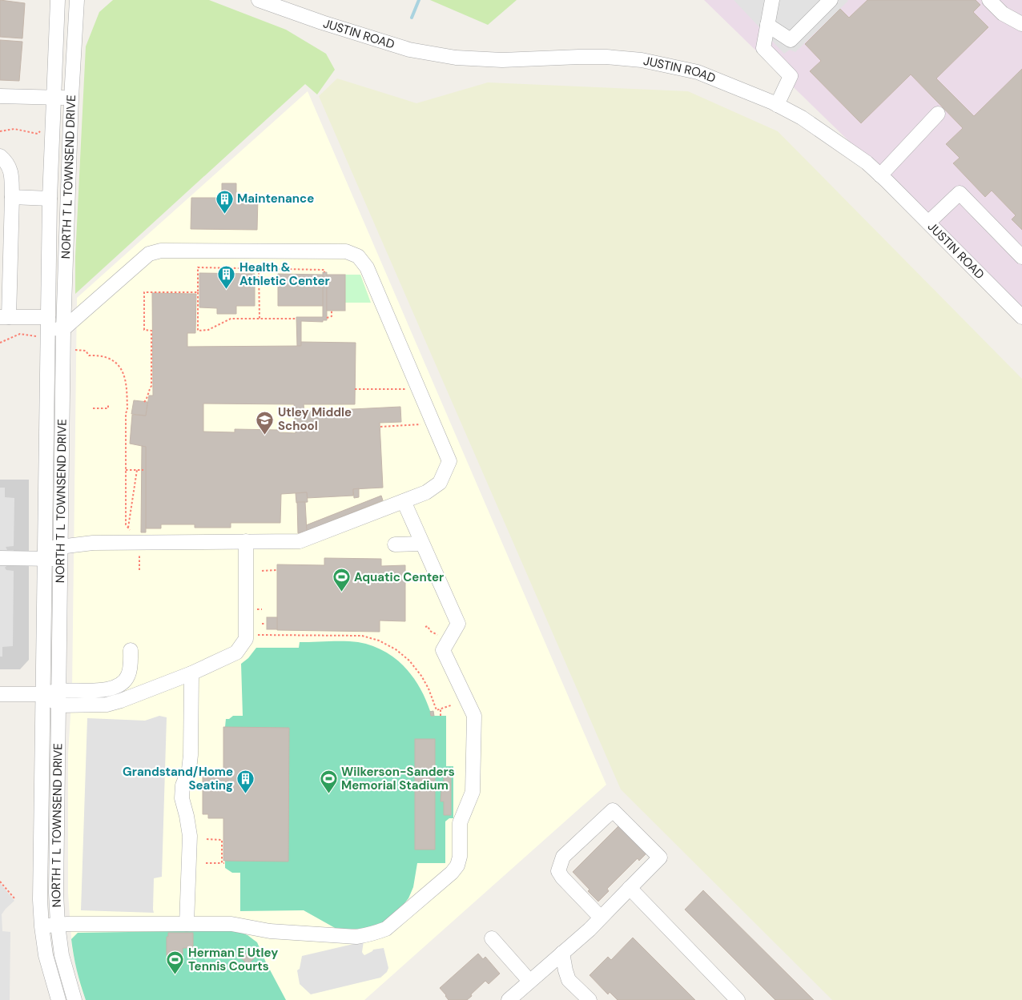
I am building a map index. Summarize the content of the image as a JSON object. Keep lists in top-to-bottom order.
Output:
{
  "streets": {
    "street": ["JUSTIN ROAD", "NORTH T L TOWNSEND DRIVE"]
  },
  "places": {
    "building": ["Maintenance", "Health & Athletic Center", "Grandstand/Home Seating"],
    "school or university": ["Utley Middle School"],
    "sports": ["Aquatic Center", "Wilkerson-Sanders Memorial Stadium", "Herman E Utley Tennis Courts"]
  }
}
